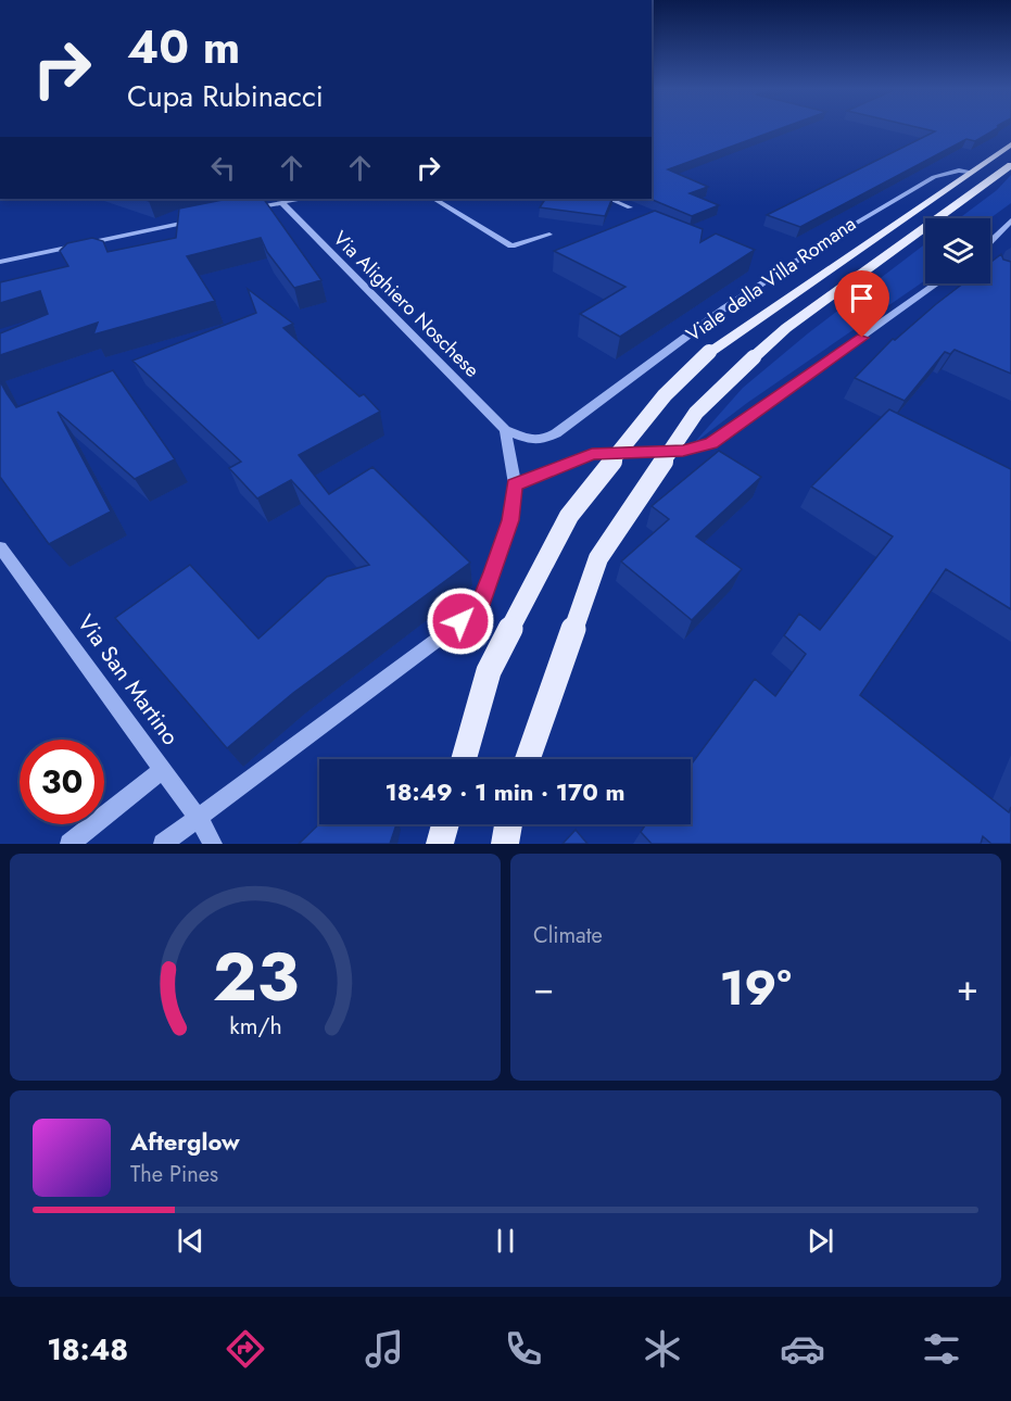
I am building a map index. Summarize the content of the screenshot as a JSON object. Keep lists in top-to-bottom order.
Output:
{
  "streets": {
    "main road": ["Viale della Villa Romana"],
    "street": ["Via Alighiero Noschese", "Via San Martino"]
  },
  "page": {
    "turn": ["40 m", "Cupa Rubinacci"],
    "limit": "30",
    "trip": "18:49 · 1 min · 170 m",
    "tile": "Climate",
    "heat": ["−", "19°", "+"],
    "song": ["Afterglow", "The Pines"],
    "tabs": "18:48",
    "gauge": ["23", "km/h"]
  }
}
